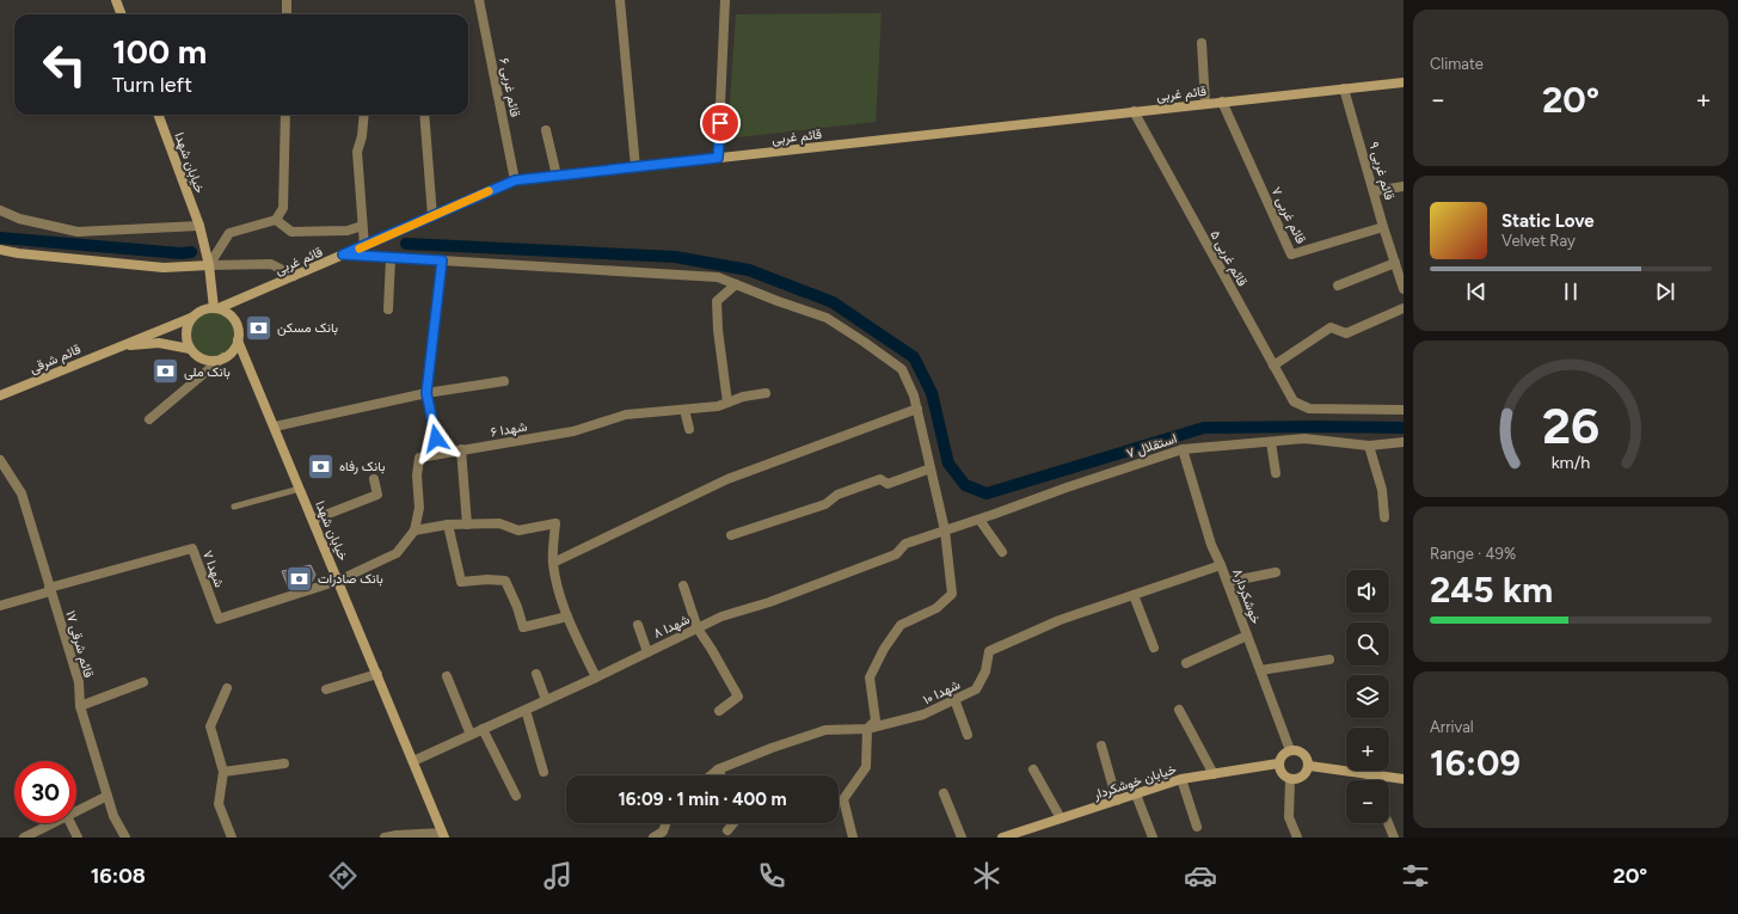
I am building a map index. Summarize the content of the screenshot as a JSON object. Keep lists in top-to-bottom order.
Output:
{
  "streets": {
    "main road": [
      "قائم غربی",
      "خیابان شهدا",
      "قائم شرقی",
      "خیابان خوشکردار"
    ],
    "street": [
      "قائم غربی ۶",
      "قائم غربی ۹",
      "قائم غربی ۷",
      "قائم غربی ۵",
      "شهدا ۶",
      "استقلال ۷",
      "شهدا ۷",
      "خوشکردار۸",
      "شهدا ۸",
      "قائم شرقی ۱۷",
      "شهدا ۱۰"
    ]
  },
  "crossings": [
    ["قائم غربی ۶", "قائم غربی"],
    ["قائم غربی", "خیابان شهدا"],
    ["قائم غربی", "قائم غربی ۹"],
    ["قائم غربی", "قائم غربی ۷"],
    ["قائم غربی", "قائم غربی ۵"],
    ["قائم غربی", "قائم شرقی"],
    ["خیابان شهدا", "قائم شرقی"],
    ["خیابان شهدا", "شهدا ۶"],
    ["خیابان شهدا", "شهدا ۷"],
    ["خیابان شهدا", "شهدا ۸"],
    ["قائم غربی ۹", "قائم غربی ۷"],
    ["شهدا ۶", "شهدا ۷"],
    ["استقلال ۷", "خوشکردار۸"],
    ["استقلال ۷", "شهدا ۸"],
    ["شهدا ۷", "قائم شرقی ۱۷"],
    ["خوشکردار۸", "شهدا ۱۰"],
    ["خوشکردار۸", "خیابان خوشکردار"]
  ],
  "places": {
    "bank": [
      "بانک مسکن",
      "بانک ملی",
      "بانک رفاه",
      "بانک صادرات"
    ]
  },
  "page": {
    "tile": [
      "Climate",
      ["Range · 49%", "245 km"],
      ["Arrival", "16:09"]
    ],
    "turn": ["100 m", "Turn left"],
    "heat": ["−", "20°", "+"],
    "song": ["Static Love", "Velvet Ray"],
    "map_buttons": ["+", "−"],
    "limit": "30",
    "trip": "16:09 · 1 min · 400 m",
    "tabs": ["16:08", "20°"],
    "gauge": ["26", "km/h"]
  }
}
